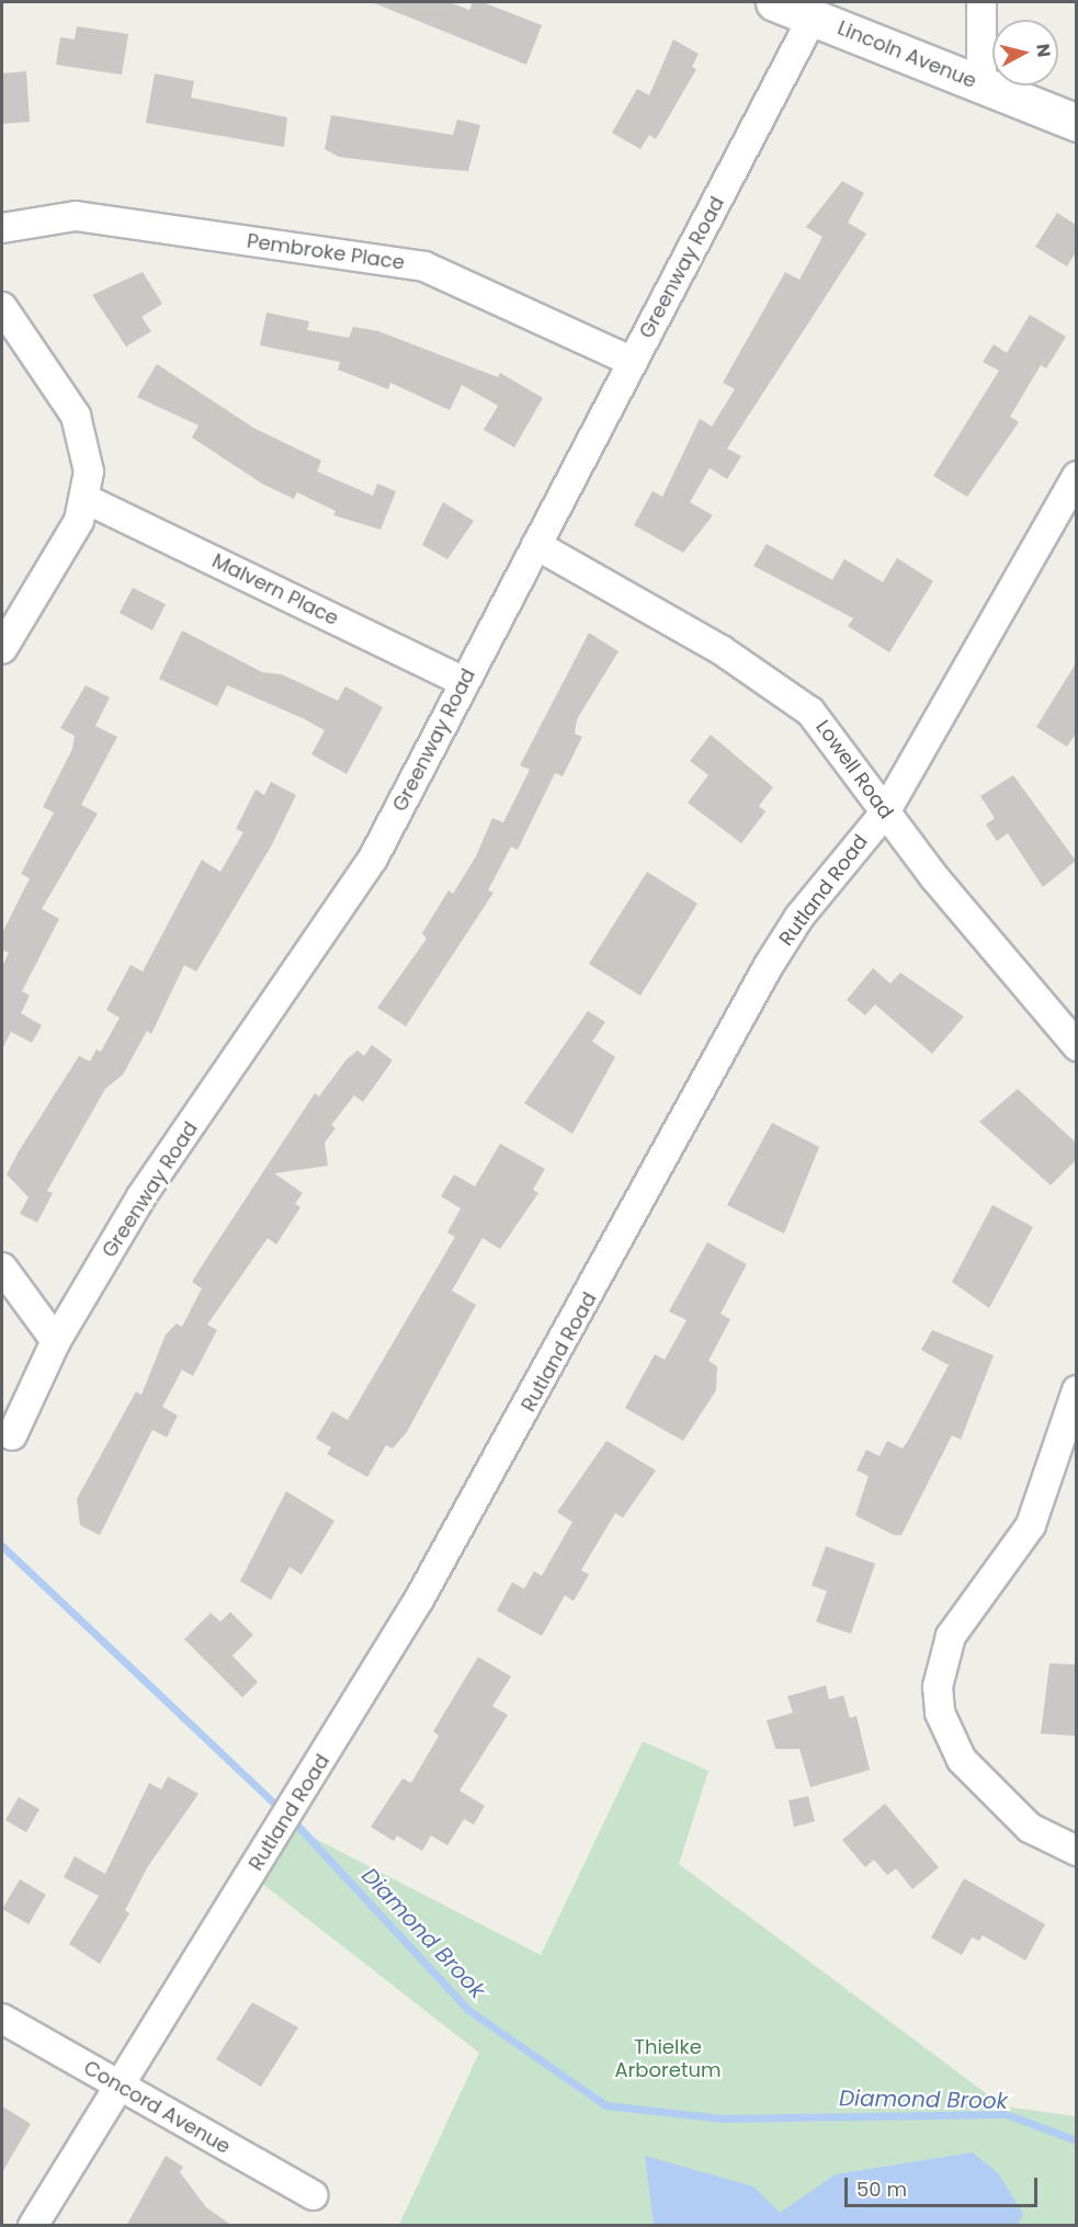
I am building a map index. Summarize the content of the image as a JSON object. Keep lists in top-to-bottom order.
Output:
{
  "streets": {
    "main road": ["Lincoln Avenue"],
    "street": [
      "Pembroke Place",
      "Greenway Road",
      "Malvern Place",
      "Lowell Road",
      "Rutland Road",
      "Concord Avenue"
    ]
  },
  "crossings": [
    ["Lincoln Avenue", "Greenway Road"],
    ["Pembroke Place", "Greenway Road"],
    ["Greenway Road", "Malvern Place"],
    ["Greenway Road", "Lowell Road"],
    ["Lowell Road", "Rutland Road"],
    ["Rutland Road", "Concord Avenue"]
  ],
  "water": ["Diamond Brook"],
  "parks": ["Thielke Arboretum"],
  "scale_bar": "50 m",
  "north": "right"
}
